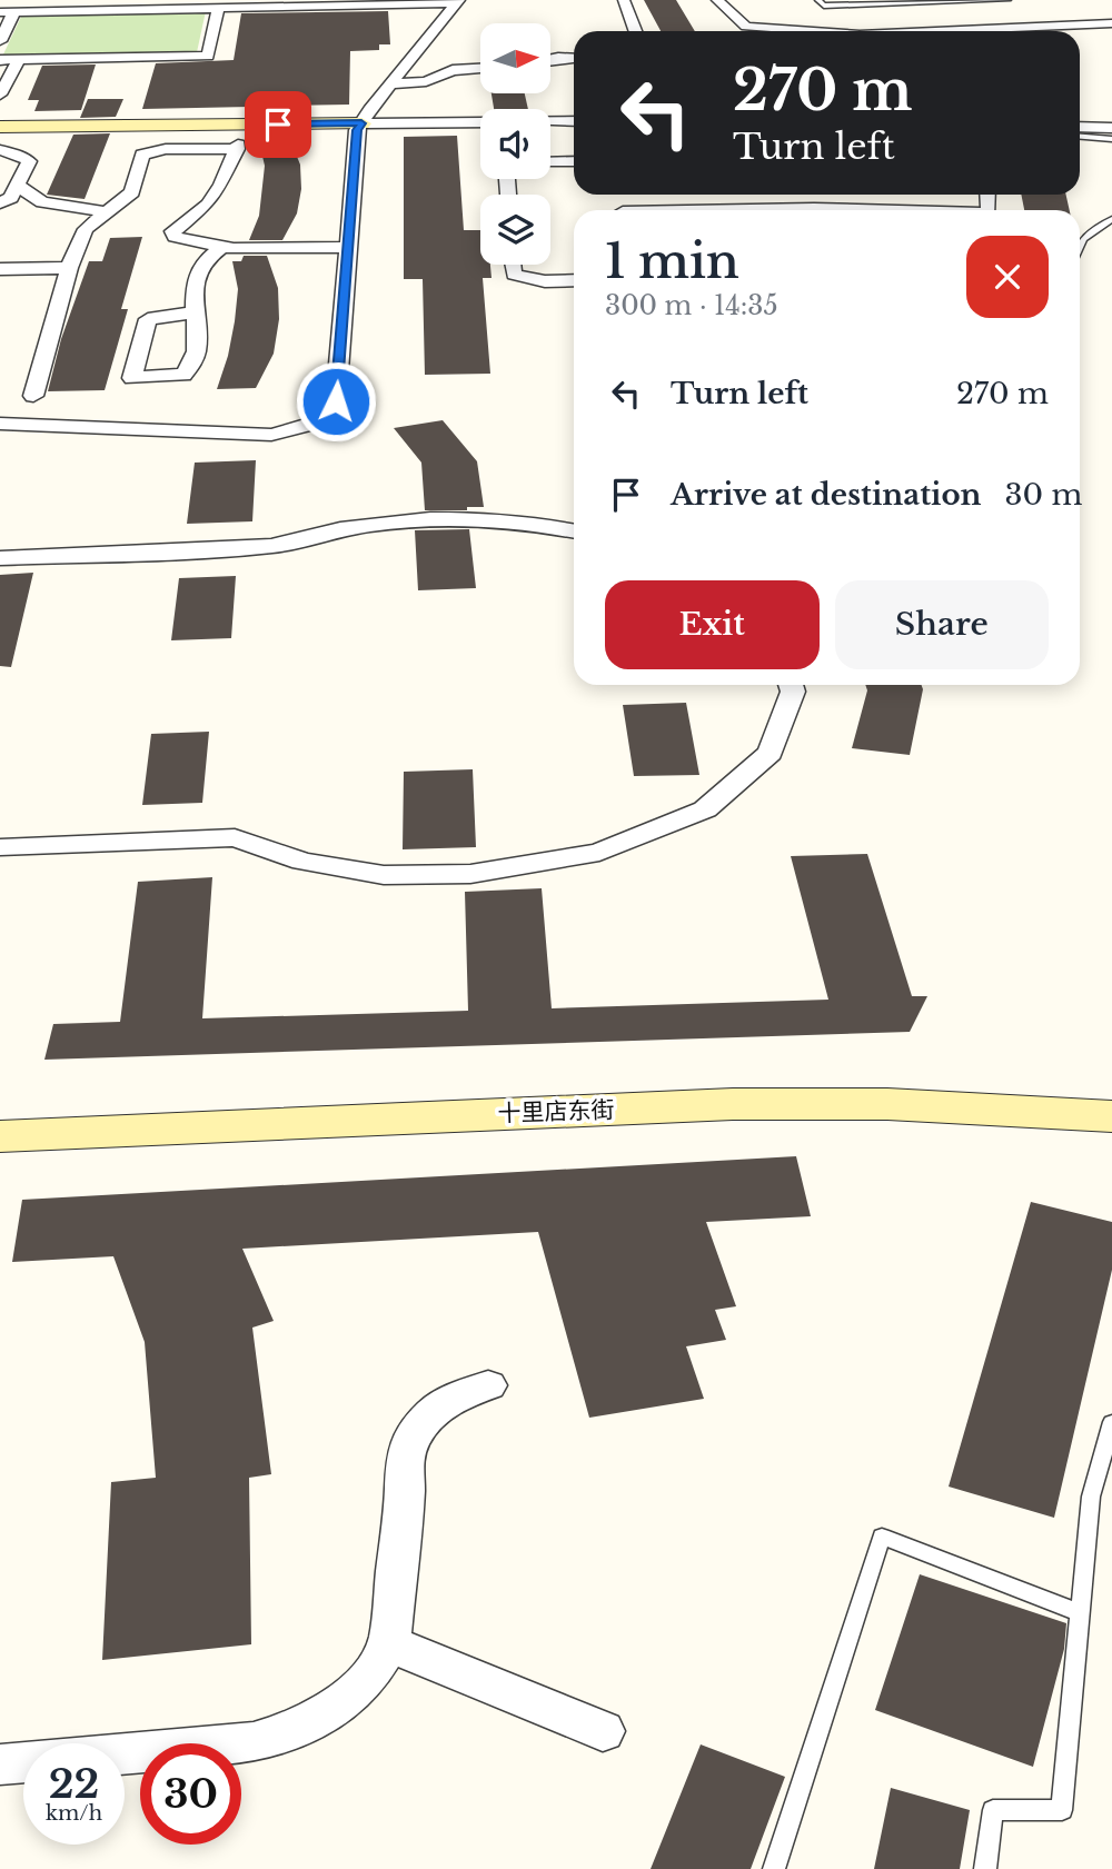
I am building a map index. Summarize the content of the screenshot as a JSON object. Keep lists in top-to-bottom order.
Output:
{
  "streets": {
    "street": ["十里店东街"]
  },
  "north": "right",
  "page": {
    "turn": ["270 m", "Turn left"],
    "heading": ["1 min", "300 m · 14:35"],
    "list": [
      {
        "name": "Turn left",
        "value": "270 m"
      },
      {
        "name": "Arrive at destination",
        "value": "30 m"
      }
    ],
    "buttons": ["Exit", "Share"],
    "speed": "22 km/h",
    "limit": "30"
  }
}
